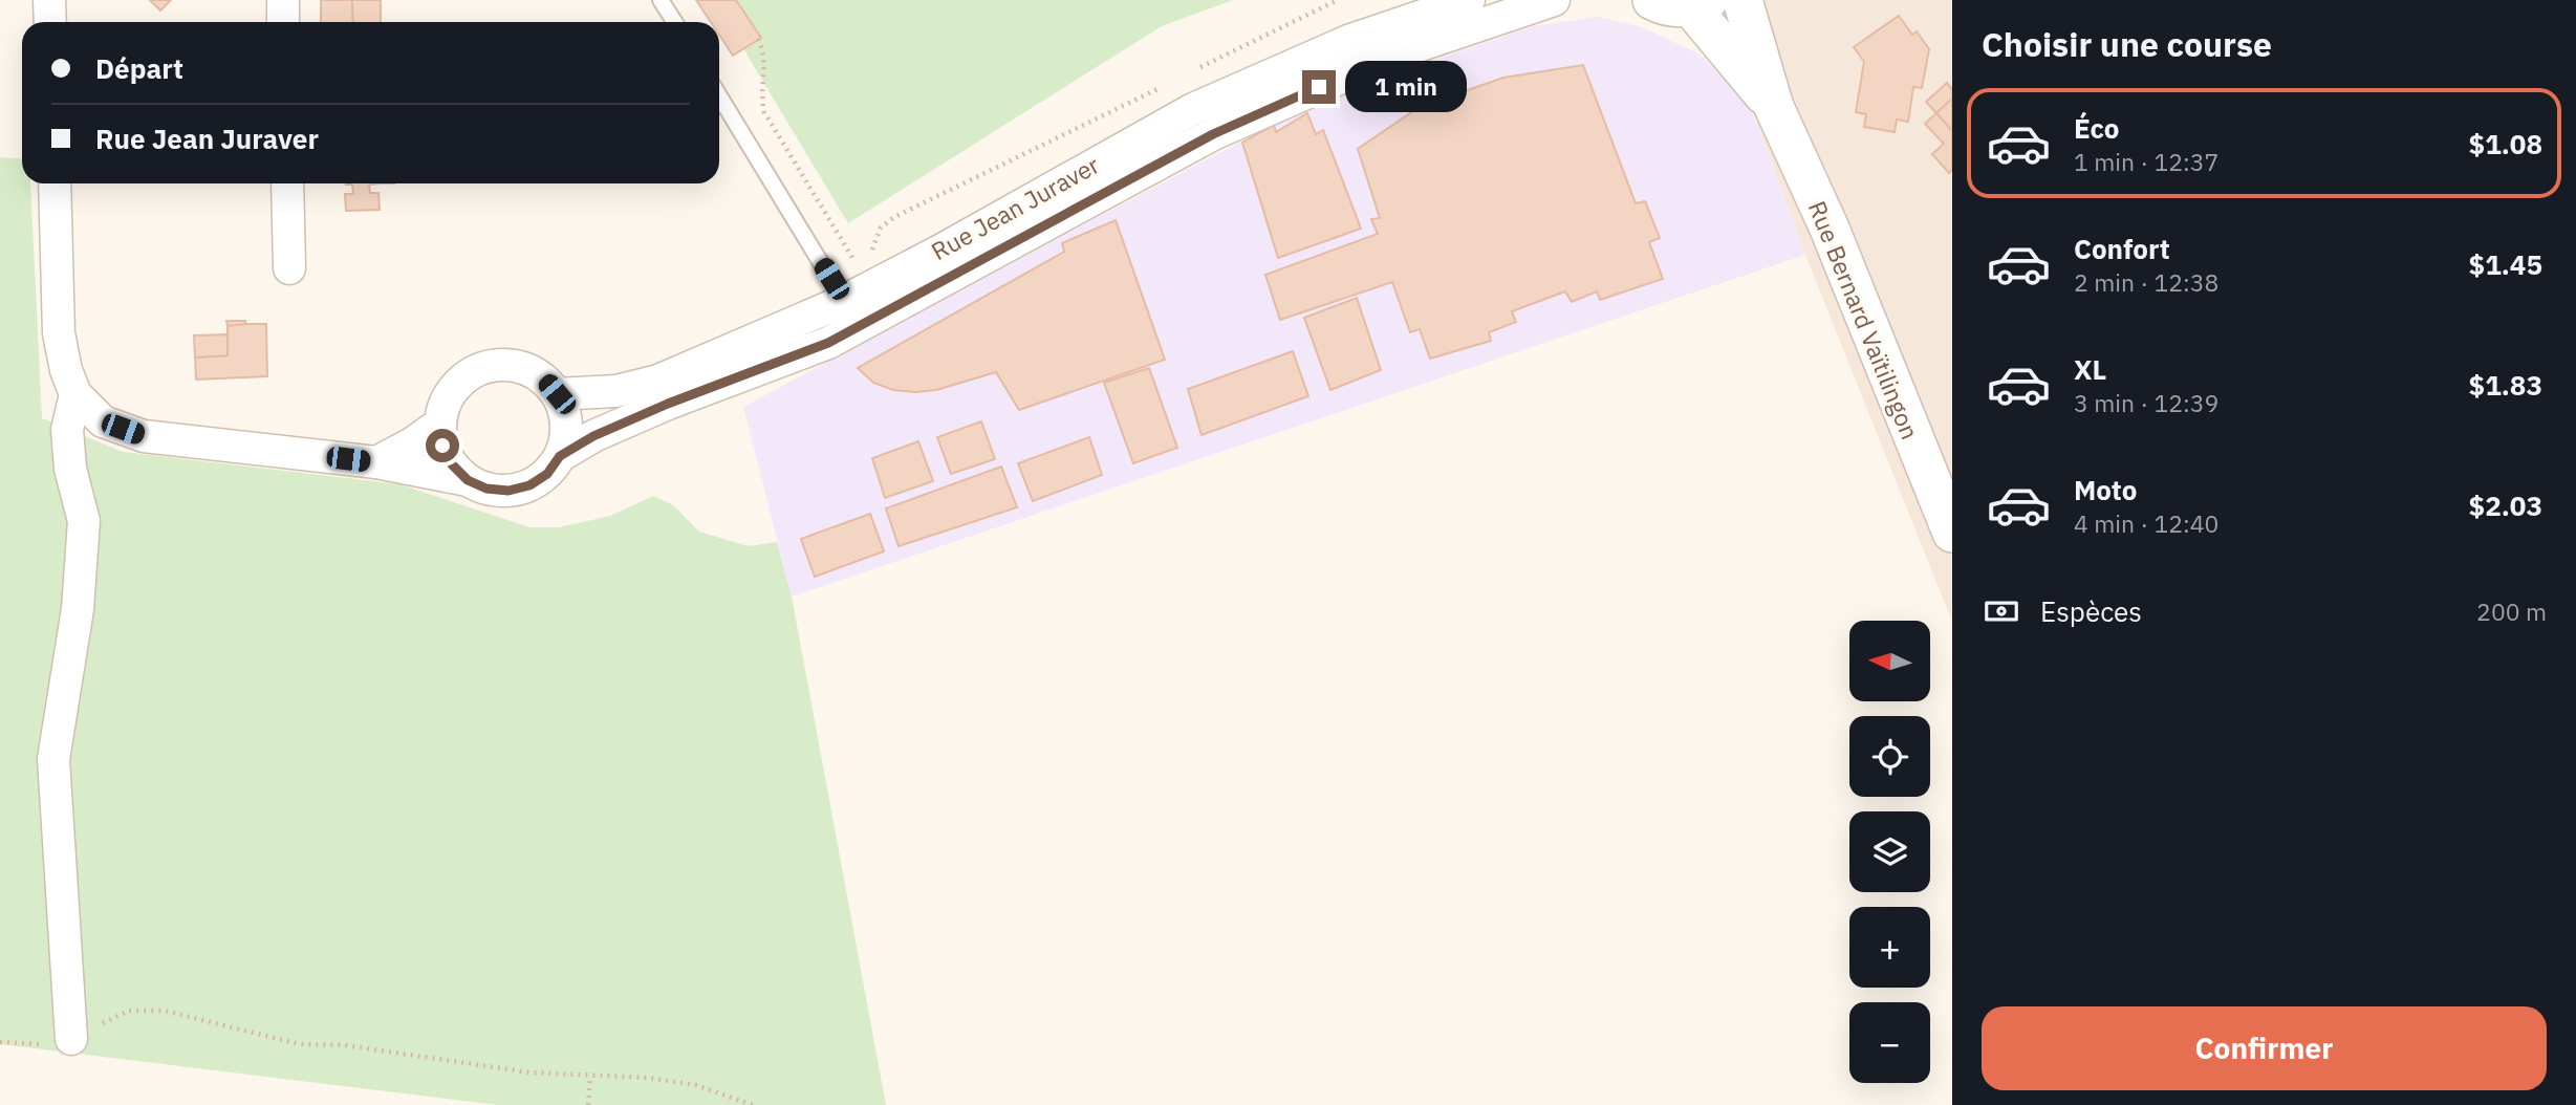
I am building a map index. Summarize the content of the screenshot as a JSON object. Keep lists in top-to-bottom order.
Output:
{
  "streets": {
    "street": ["Rue Jean Juraver", "Rue Bernard Vaïtilingon"]
  },
  "north": "left",
  "page": {
    "heading": "Choisir une course",
    "banner": ["Départ", "Rue Jean Juraver"],
    "bubble": "1 min",
    "list": [
      {
        "name": "Éco",
        "note": "1 min · 12:37",
        "value": "$1.08"
      },
      {
        "name": "Confort",
        "note": "2 min · 12:38",
        "value": "$1.45"
      },
      {
        "name": "XL",
        "note": "3 min · 12:39",
        "value": "$1.83"
      },
      {
        "name": "Moto",
        "note": "4 min · 12:40",
        "value": "$2.03"
      }
    ],
    "pay": ["Espèces", "200 m"],
    "map_buttons": ["+", "−"],
    "buttons": "Confirmer"
  }
}
